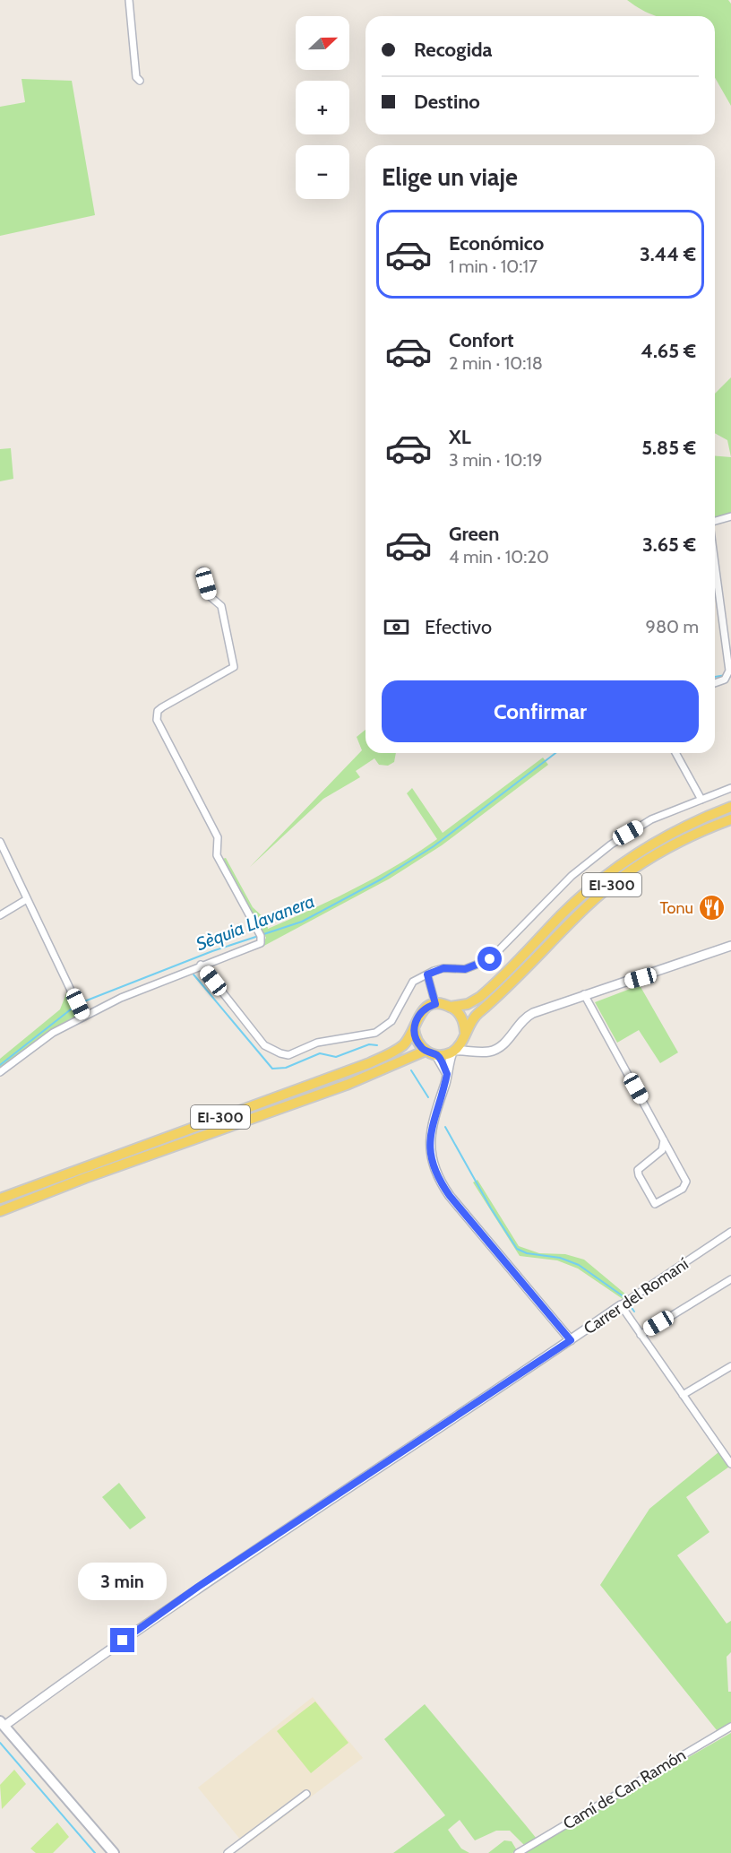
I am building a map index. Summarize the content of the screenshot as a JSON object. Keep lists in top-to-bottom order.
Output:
{
  "streets": {
    "main road": ["EI-300"],
    "street": ["Carrer del Romaní", "Camí de Can Ramón"]
  },
  "water": ["Sèquia Llavanera"],
  "places": {
    "restaurant": ["Tonu"]
  },
  "north": "right",
  "page": {
    "map_buttons": ["+", "−"],
    "banner": ["Recogida", "Destino"],
    "heading": "Elige un viaje",
    "list": [
      {
        "name": "Económico",
        "note": "1 min · 10:17",
        "value": "3.44 €"
      },
      {
        "name": "Confort",
        "note": "2 min · 10:18",
        "value": "4.65 €"
      },
      {
        "name": "XL",
        "note": "3 min · 10:19",
        "value": "5.85 €"
      },
      {
        "name": "Green",
        "note": "4 min · 10:20",
        "value": "3.65 €"
      }
    ],
    "pay": ["Efectivo", "980 m"],
    "buttons": "Confirmar",
    "bubble": "3 min"
  }
}
